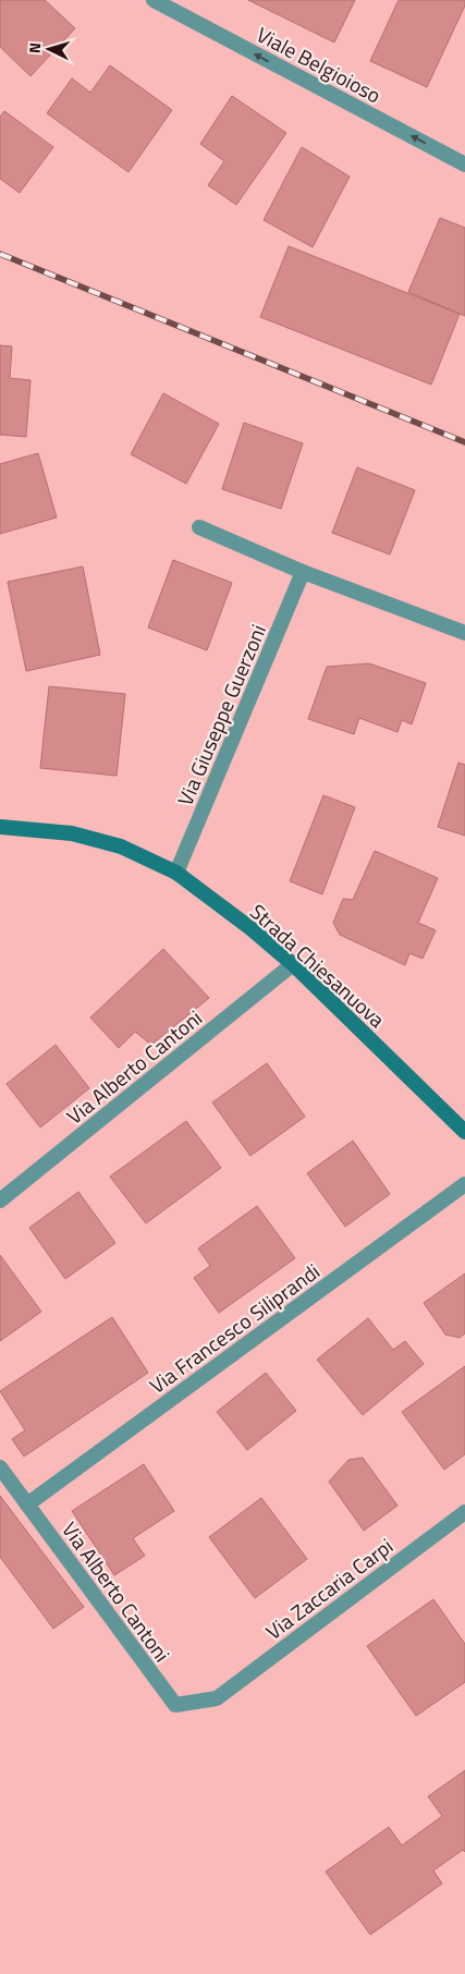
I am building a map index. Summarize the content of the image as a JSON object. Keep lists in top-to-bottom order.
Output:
{
  "streets": {
    "main road": ["Strada Chiesanuova"],
    "street": [
      "Viale Belgioioso",
      "Via Giuseppe Guerzoni",
      "Via Alberto Cantoni",
      "Via Francesco Siliprandi",
      "Via Zaccaria Carpi"
    ]
  },
  "crossings": [
    ["Via Giuseppe Guerzoni", "Strada Chiesanuova"],
    ["Strada Chiesanuova", "Via Alberto Cantoni"],
    ["Via Alberto Cantoni", "Via Francesco Siliprandi"],
    ["Via Alberto Cantoni", "Via Zaccaria Carpi"]
  ],
  "one_way": ["Viale Belgioioso"],
  "north": "left"
}
